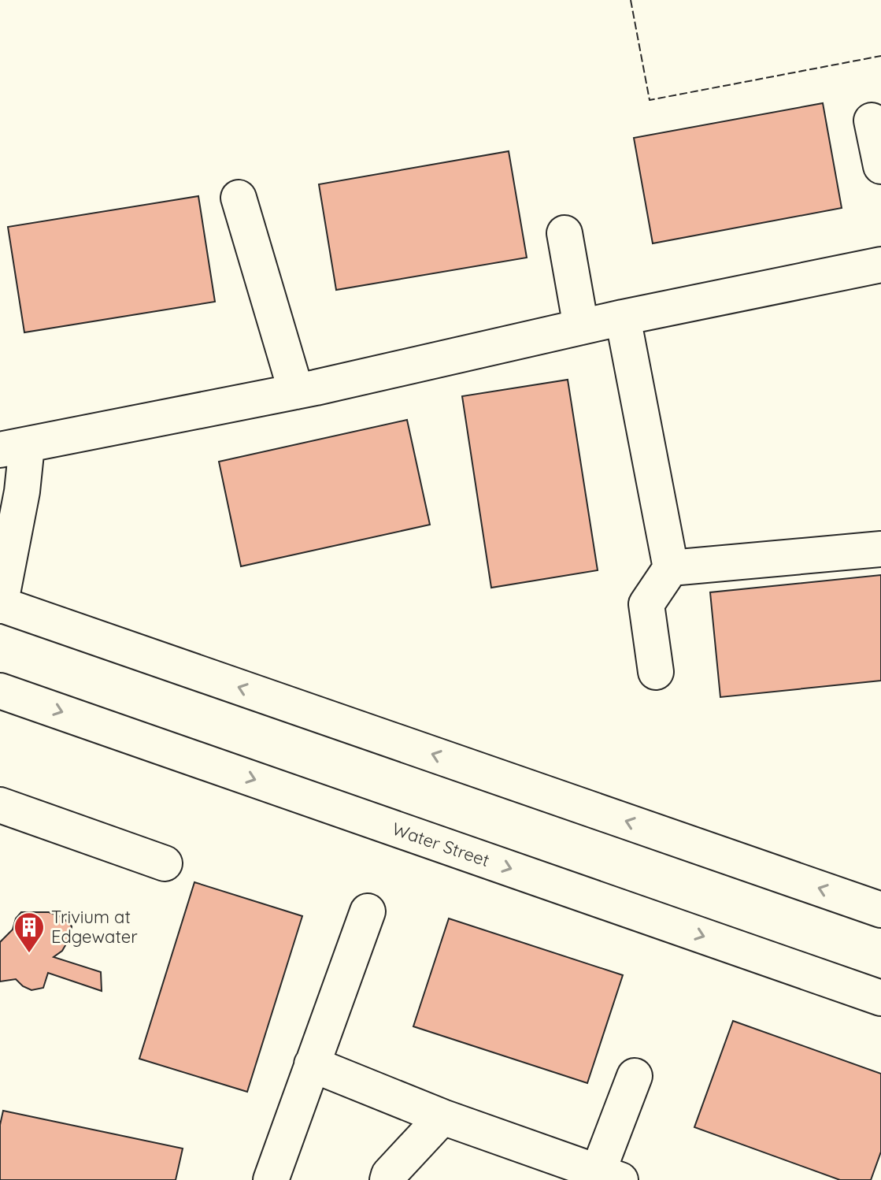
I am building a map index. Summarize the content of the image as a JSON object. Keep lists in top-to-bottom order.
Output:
{
  "streets": {
    "street": ["Water Street"]
  },
  "places": {
    "building": ["Trivium at Edgewater"]
  }
}
